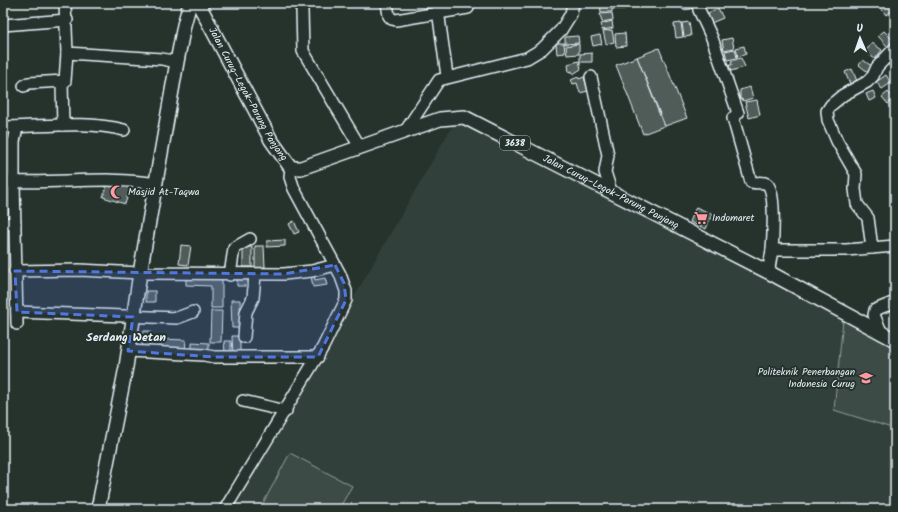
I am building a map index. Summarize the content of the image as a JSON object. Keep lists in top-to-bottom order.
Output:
{
  "streets": {
    "main road": ["Jalan Curug–Legok–Parung Panjang", "3638"]
  },
  "districts": ["Serdang Wetan"],
  "places": {
    "mosque": ["Masjid At-Taqwa"],
    "supermarket": ["Indomaret"],
    "school or university": ["Politeknik Penerbangan Indonesia Curug"]
  },
  "north": "top"
}
